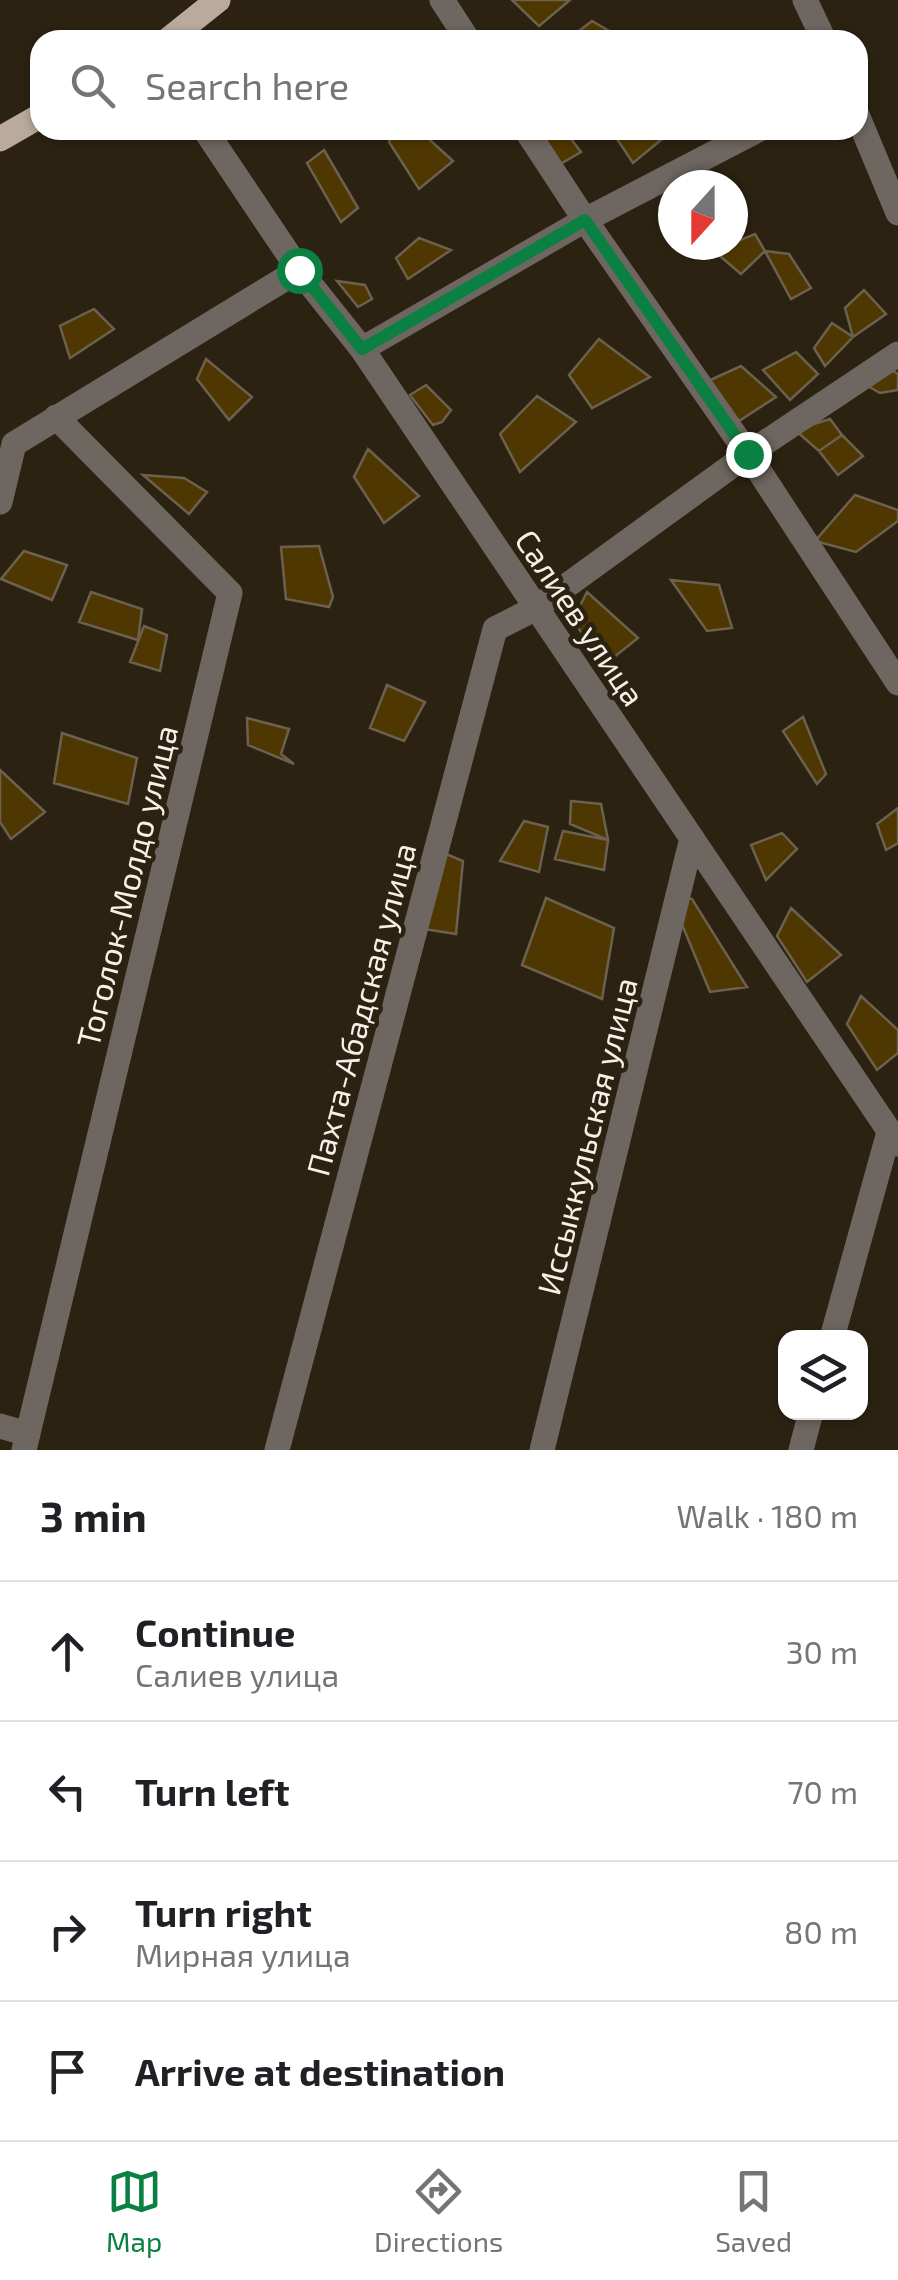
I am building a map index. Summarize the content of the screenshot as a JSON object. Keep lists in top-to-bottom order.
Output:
{
  "streets": {
    "street": [
      "Салиев улица",
      "Тоголок-Молдо улица",
      "Пахта-Абадская улица",
      "Иссыккульская улица"
    ]
  },
  "crossings": [
    ["Салиев улица", "Пахта-Абадская улица"],
    ["Салиев улица", "Иссыккульская улица"]
  ],
  "north": "bottom",
  "page": {
    "search": "Search here",
    "heading": ["3 min", "Walk · 180 m"],
    "list": [
      ["Continue", "Салиев улица", "30 m"],
      ["Turn left", "70 m"],
      ["Turn right", "Мирная улица", "80 m"],
      "Arrive at destination"
    ],
    "nav": ["Map", "Directions", "Saved"]
  }
}
